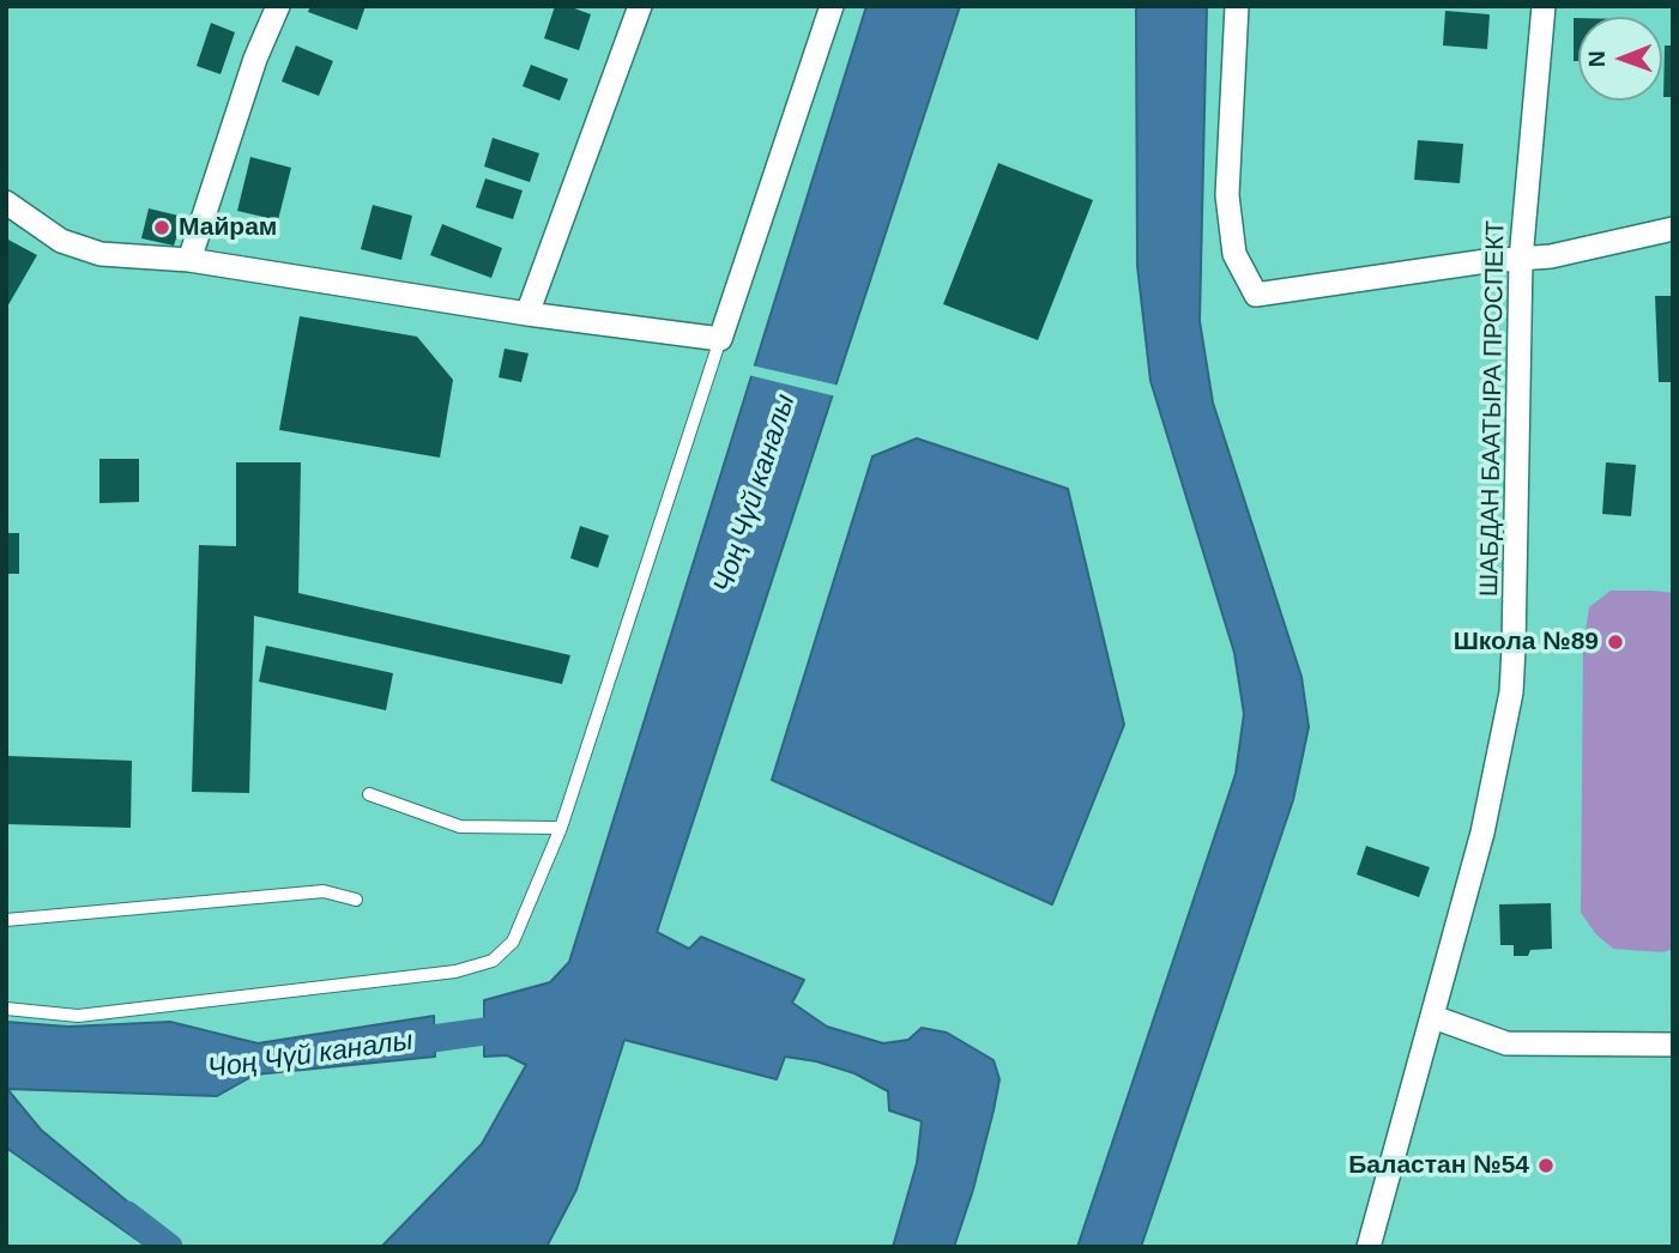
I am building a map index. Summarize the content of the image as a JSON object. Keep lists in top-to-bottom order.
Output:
{
  "streets": {
    "street": ["ШАБДАН БААТЫРА ПРОСПЕКТ"]
  },
  "water": ["Чоң Чүй каналы"],
  "places": ["Майрам", "Школа №89", "Баластан №54"],
  "north": "left"
}
